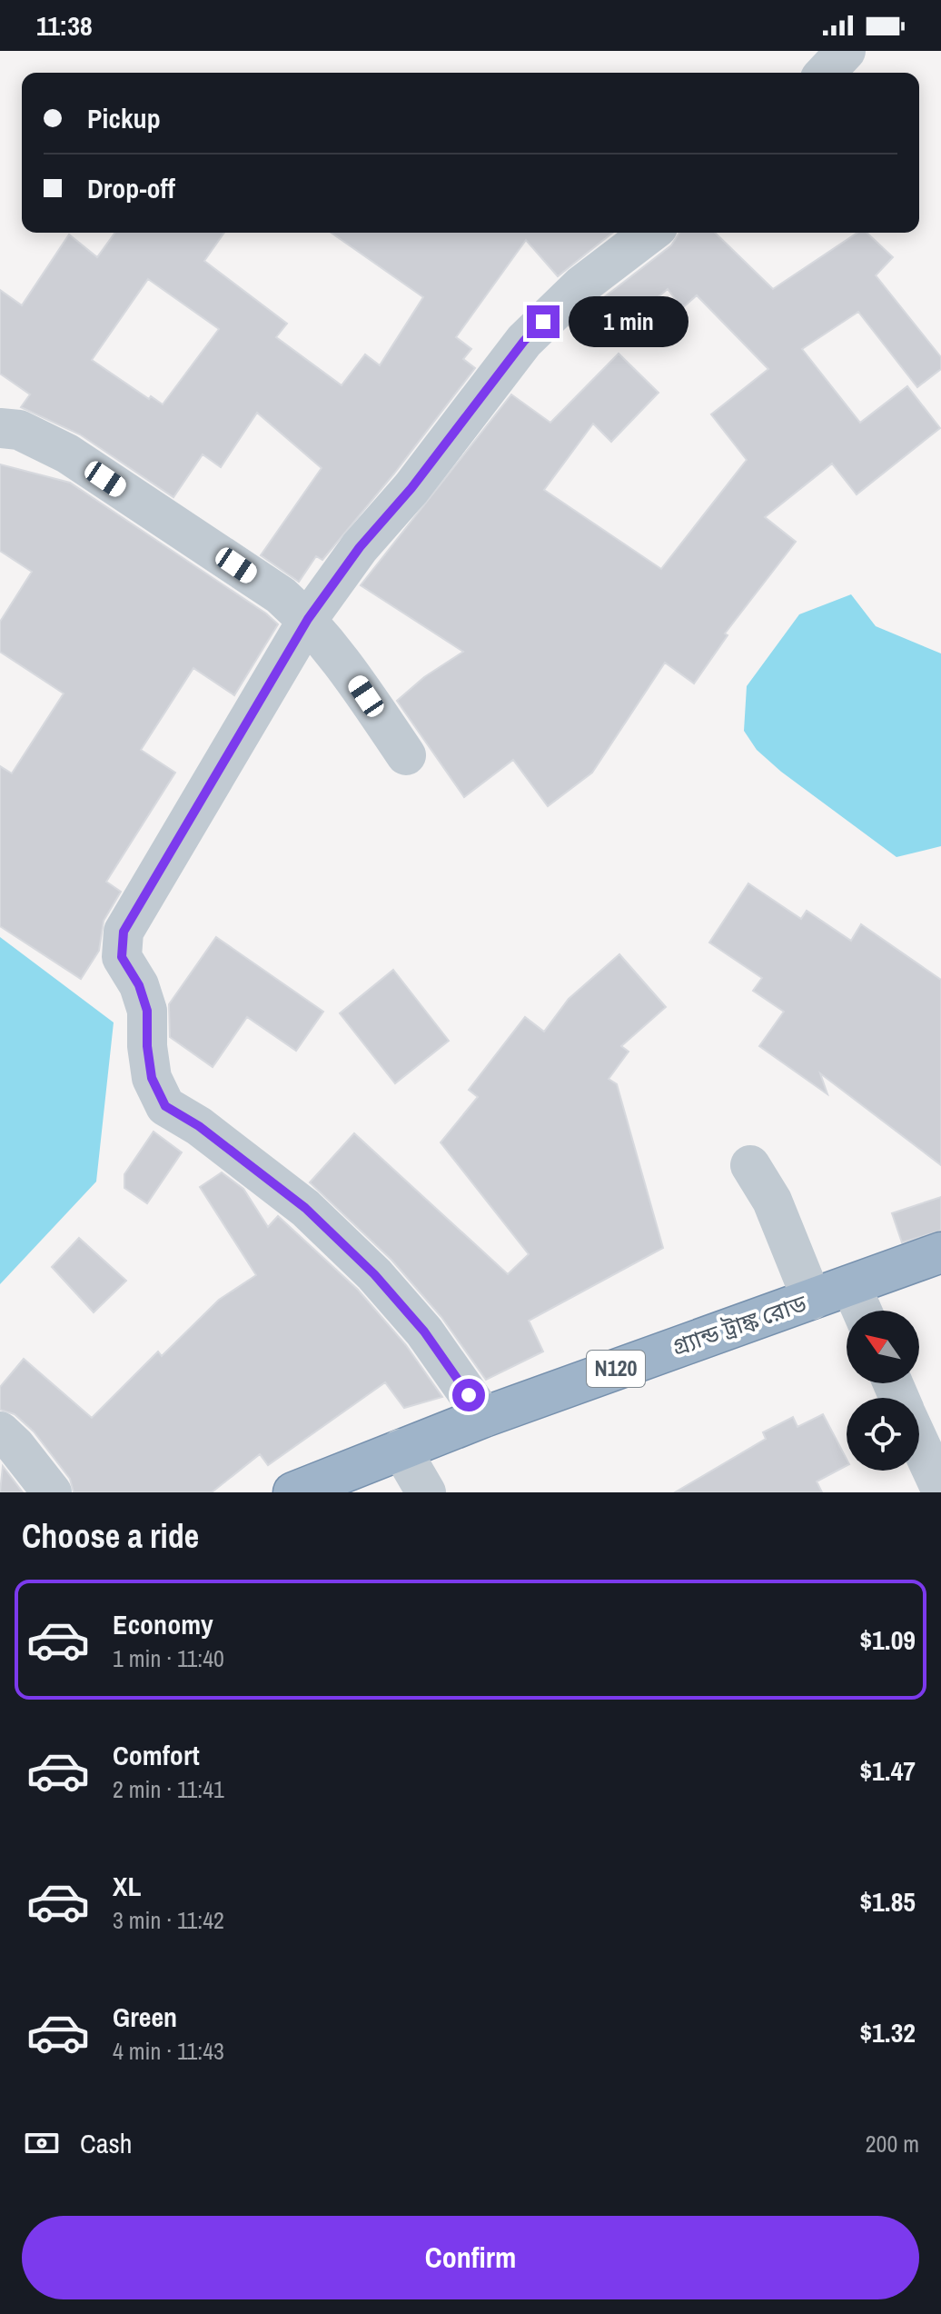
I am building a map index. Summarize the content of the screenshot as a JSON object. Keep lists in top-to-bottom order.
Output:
{
  "streets": {
    "highway": ["গ্র্যান্ড ট্রাঙ্ক রোড", "N120"]
  },
  "north": "top left",
  "page": {
    "status": "11:38",
    "banner": ["Pickup", "Drop-off"],
    "bubble": "1 min",
    "heading": "Choose a ride",
    "list": [
      {
        "name": "Economy",
        "note": "1 min · 11:40",
        "value": "$1.09"
      },
      {
        "name": "Comfort",
        "note": "2 min · 11:41",
        "value": "$1.47"
      },
      {
        "name": "XL",
        "note": "3 min · 11:42",
        "value": "$1.85"
      },
      {
        "name": "Green",
        "note": "4 min · 11:43",
        "value": "$1.32"
      }
    ],
    "pay": ["Cash", "200 m"],
    "buttons": "Confirm"
  }
}
